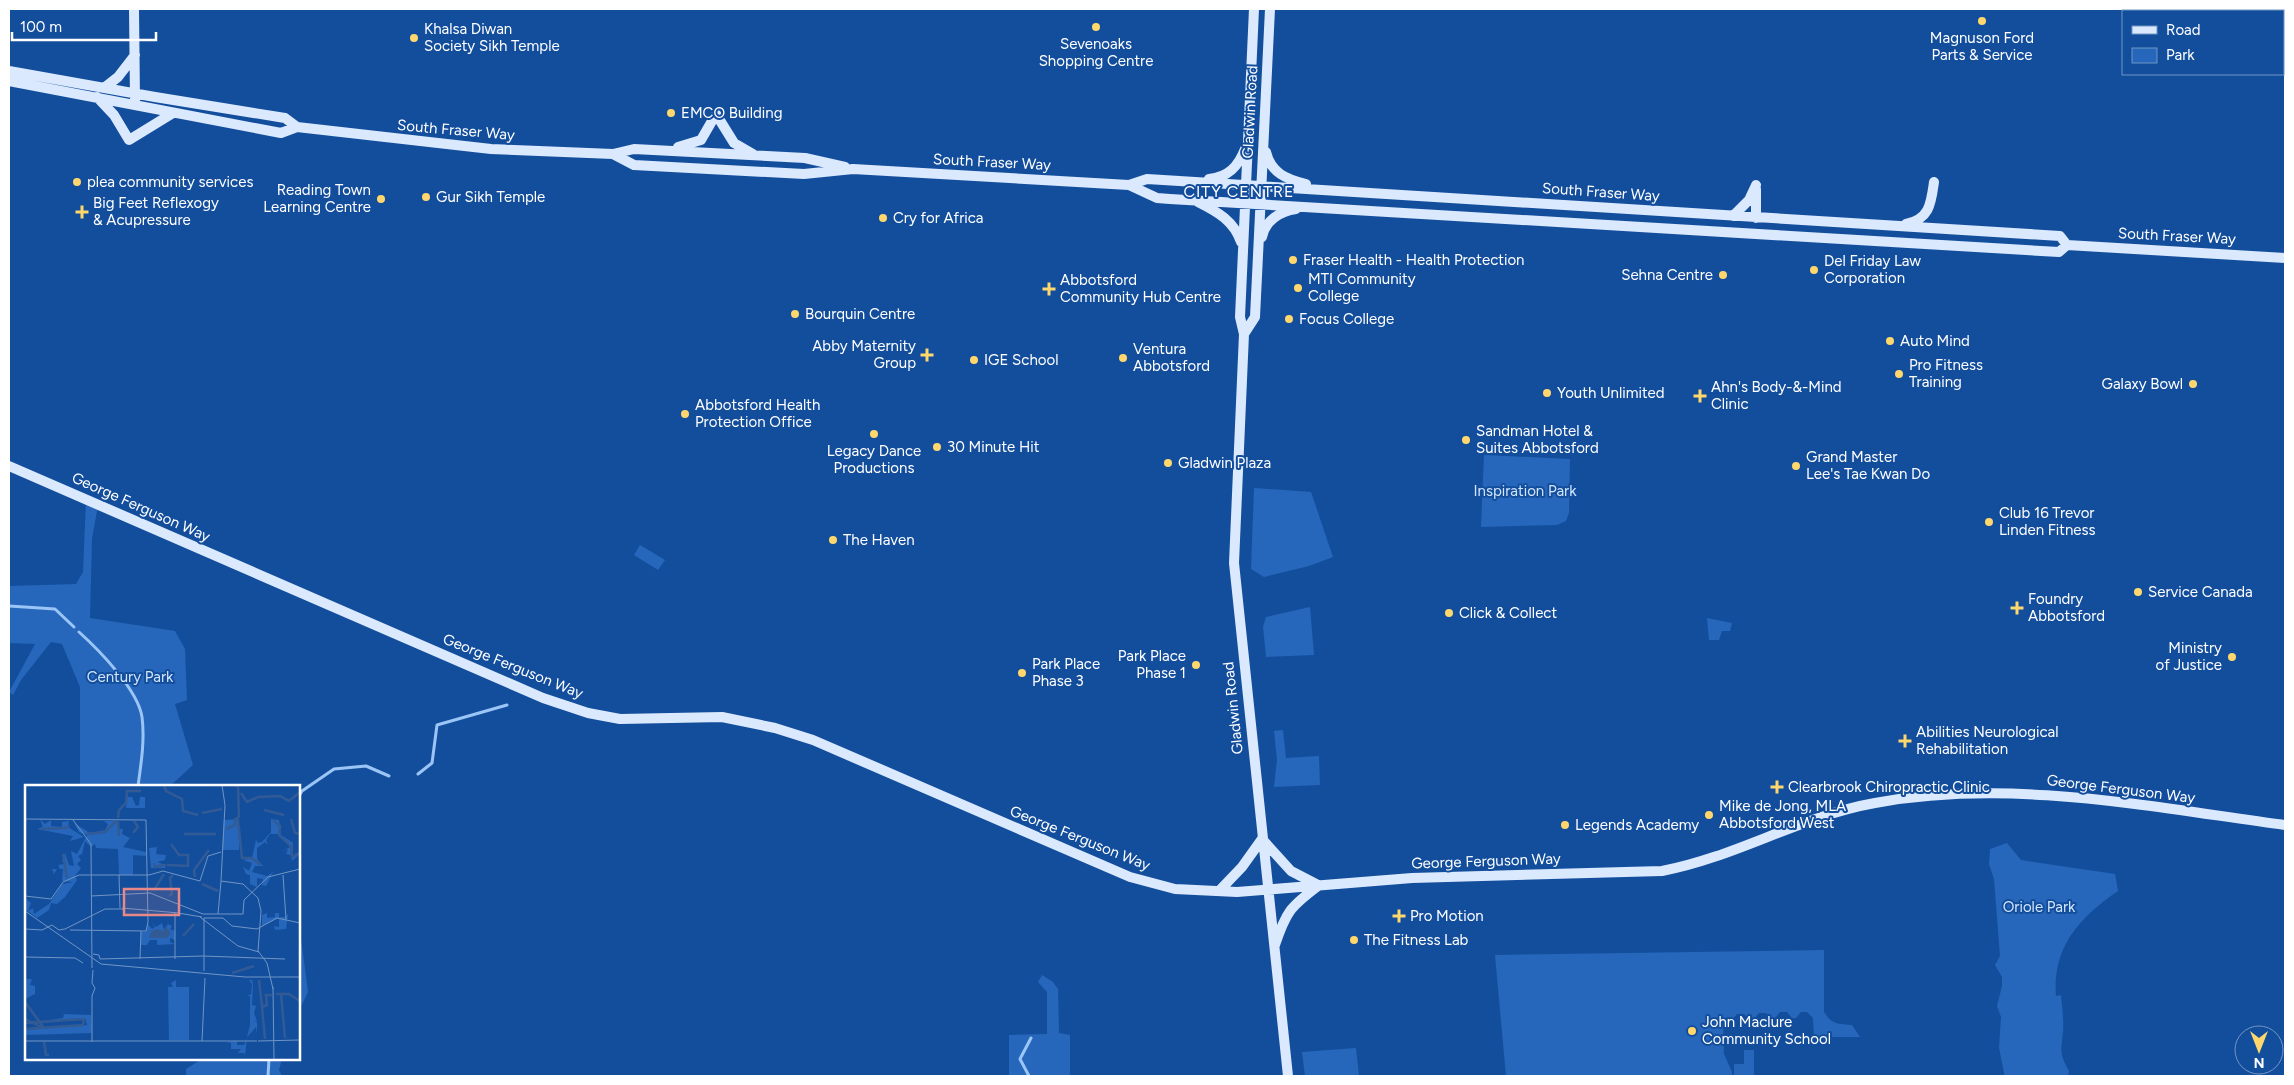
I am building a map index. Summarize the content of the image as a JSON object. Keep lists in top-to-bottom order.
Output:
{
  "streets": {
    "main road": ["Gladwin Road", "South Fraser Way", "George Ferguson Way"]
  },
  "crossings": [
    ["Gladwin Road", "South Fraser Way"],
    ["Gladwin Road", "George Ferguson Way"]
  ],
  "districts": ["CITY CENTRE"],
  "parks": ["Inspiration Park", "Century Park", "Oriole Park"],
  "places": {
    "other": [
      "Magnuson Ford Parts & Service",
      "Sevenoaks Shopping Centre",
      "Khalsa Diwan Society Sikh Temple",
      "EMCO Building",
      "plea community services",
      "Gur Sikh Temple",
      "Reading Town Learning Centre",
      "Cry for Africa",
      "Fraser Health - Health Protection",
      "Del Friday Law Corporation",
      "Sehna Centre",
      "MTI Community College",
      "Bourquin Centre",
      "Focus College",
      "Auto Mind",
      "Ventura Abbotsford",
      "IGE School",
      "Pro Fitness Training",
      "Galaxy Bowl",
      "Youth Unlimited",
      "Abbotsford Health Protection Office",
      "Legacy Dance Productions",
      "Sandman Hotel & Suites Abbotsford",
      "30 Minute Hit",
      "Gladwin Plaza",
      "Grand Master Lee's Tae Kwan Do",
      "Club 16 Trevor Linden Fitness",
      "The Haven",
      "Service Canada",
      "Click & Collect",
      "Ministry of Justice",
      "Park Place Phase 1",
      "Park Place Phase 3",
      "Mike de Jong, MLA Abbotsford West",
      "Legends Academy",
      "The Fitness Lab",
      "John Maclure Community School"
    ],
    "health": [
      "Big Feet Reflexogy & Acupressure",
      "Abbotsford Community Hub Centre",
      "Abby Maternity Group",
      "Ahn's Body-&-Mind Clinic",
      "Foundry Abbotsford",
      "Abilities Neurological Rehabilitation",
      "Clearbrook Chiropractic Clinic",
      "Pro Motion"
    ]
  },
  "legend": ["Road", "Park"],
  "scale_bar": "100 m",
  "north": "bottom"
}
